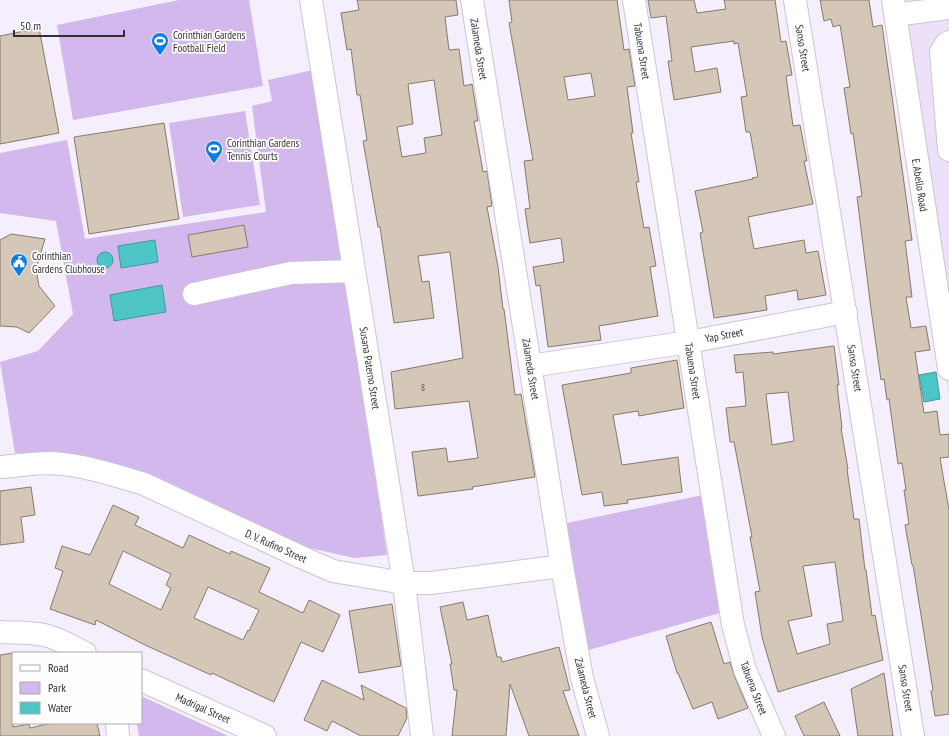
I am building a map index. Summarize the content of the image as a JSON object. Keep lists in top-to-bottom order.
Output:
{
  "streets": {
    "street": [
      "Sanso Street",
      "Zalameda Street",
      "Tabuena Street",
      "E. Abello Road",
      "Yap Street",
      "Susana Paterno Street",
      "D. V. Rufino Street",
      "Madrigal Street"
    ]
  },
  "crossings": [
    ["Sanso Street", "Yap Street"],
    ["Zalameda Street", "Yap Street"],
    ["Zalameda Street", "D. V. Rufino Street"],
    ["Tabuena Street", "Yap Street"],
    ["Susana Paterno Street", "D. V. Rufino Street"]
  ],
  "places": {
    "sports": ["Corinthian Gardens Football Field", "Corinthian Gardens Tennis Courts"],
    "public building": ["Corinthian Gardens Clubhouse"]
  },
  "house_numbers": ["8"],
  "legend": ["Road", "Park", "Water"],
  "scale_bar": "50 m"
}
